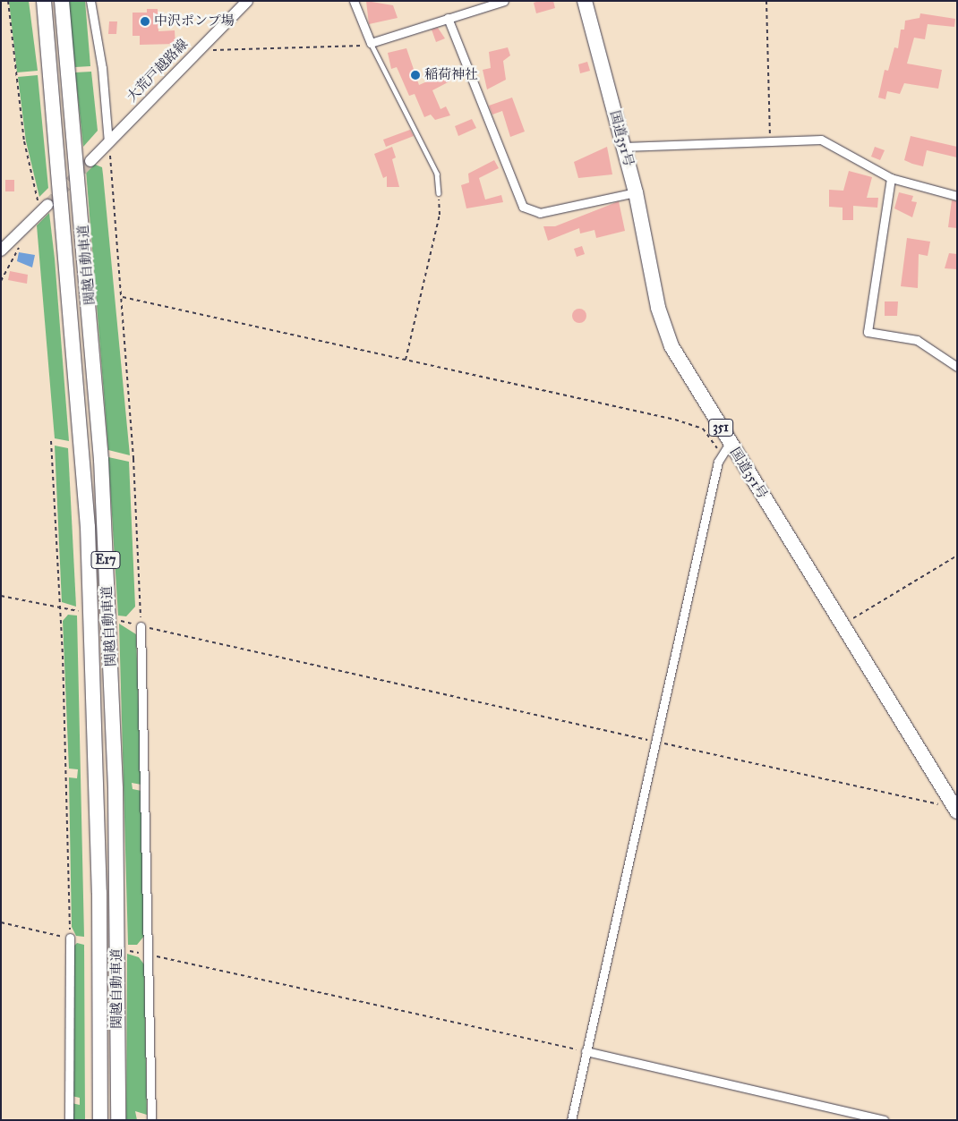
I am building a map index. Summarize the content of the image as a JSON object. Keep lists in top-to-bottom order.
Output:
{
  "streets": {
    "highway": [
      "国道351号",
      "関越自動車道",
      "351",
      "E17"
    ],
    "main road": ["大荒戸越路線"]
  },
  "places": ["中沢ポンプ場", "稲荷神社"]
}
